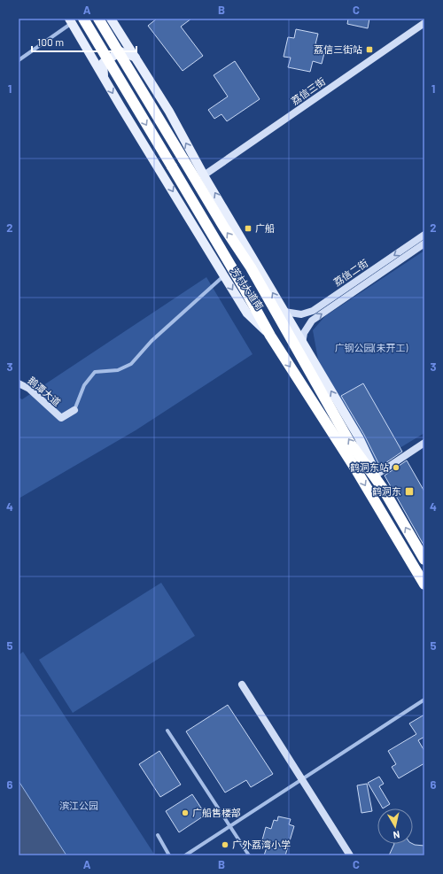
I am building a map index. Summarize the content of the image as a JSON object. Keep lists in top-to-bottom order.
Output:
{
  "streets": {
    "highway": ["芳村大道南"],
    "street": ["荔信三街", "荔信二街", "鹅潭大道"]
  },
  "crossings": [
    ["荔信三街", "芳村大道南"],
    ["荔信二街", "芳村大道南"]
  ],
  "parks": ["广钢公园(未开工)", "滨江公园"],
  "places": {
    "transit": ["荔信三街站", "广船", "鹤洞东"],
    "other": ["鹤洞东站", "广船售楼部", "广外荔湾小学"]
  },
  "scale_bar": "100 m",
  "north": "bottom",
  "grid": {
    "columns": ["A", "B", "C"],
    "rows": [
      "1",
      "2",
      "3",
      "4",
      "5",
      "6"
    ]
  }
}
